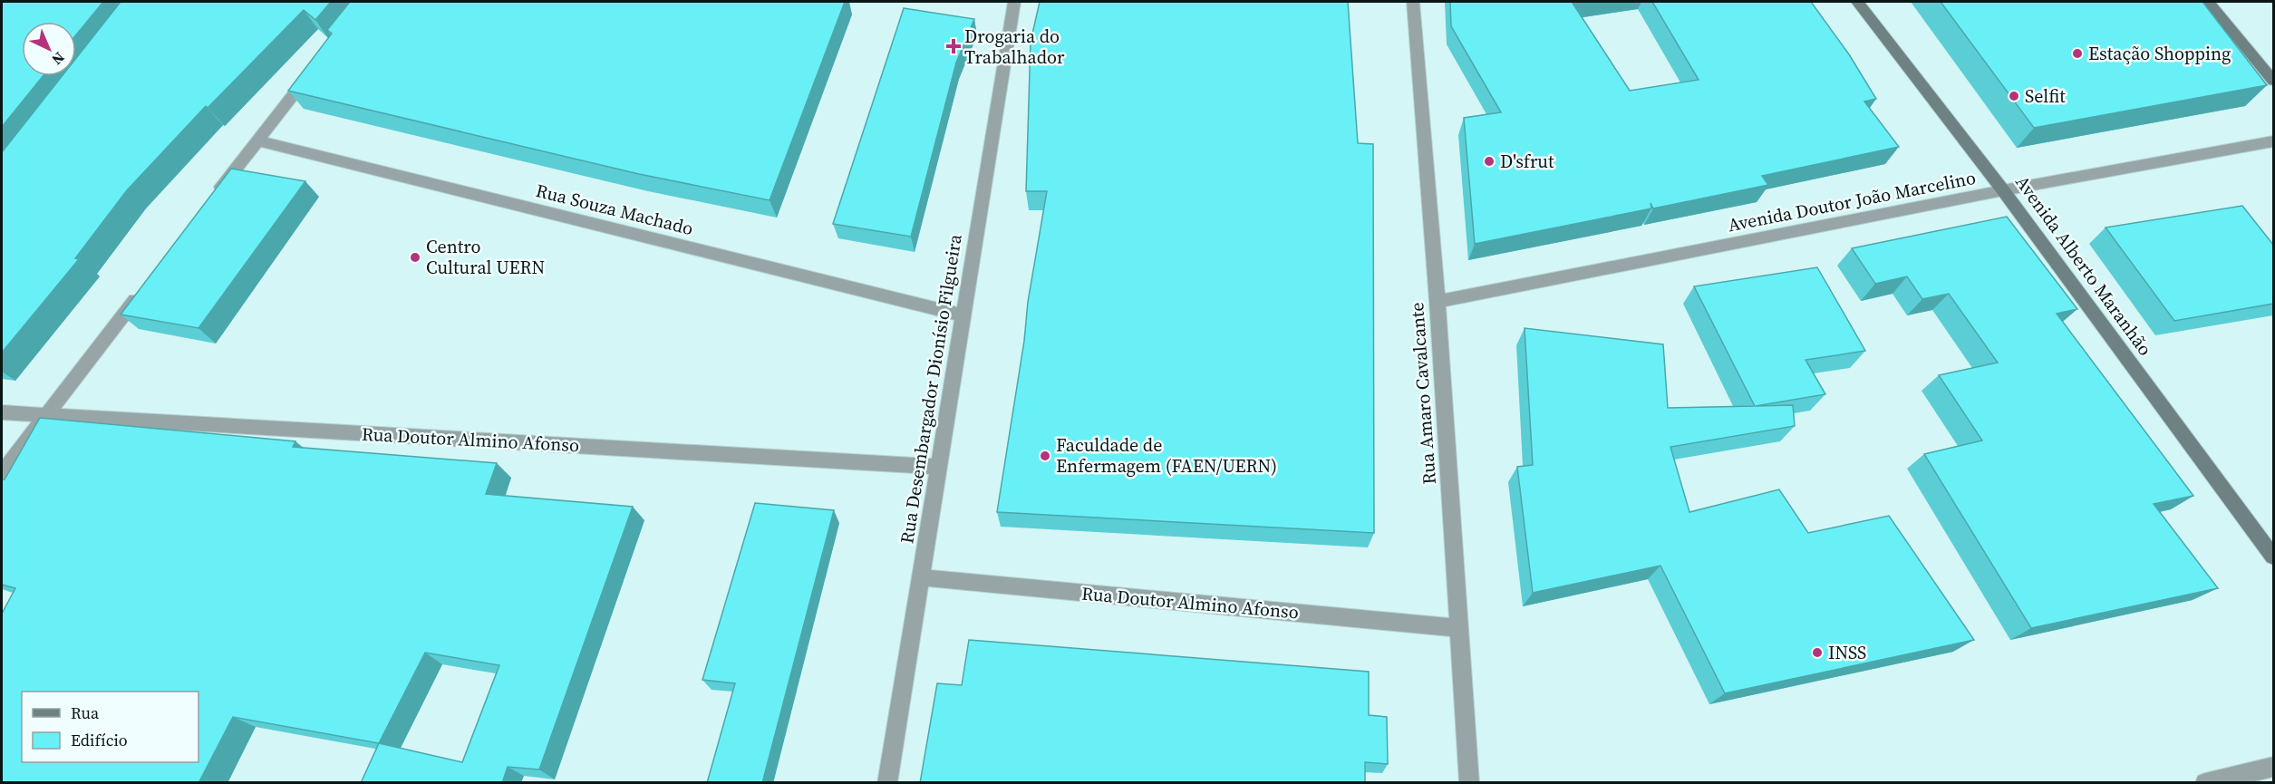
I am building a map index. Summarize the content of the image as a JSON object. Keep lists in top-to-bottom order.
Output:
{
  "streets": {
    "main road": ["Avenida Alberto Maranhão"],
    "street": [
      "Avenida Doutor João Marcelino",
      "Rua Souza Machado",
      "Rua Desembargador Dionísio Filgueira",
      "Rua Amaro Cavalcante",
      "Rua Doutor Almino Afonso"
    ]
  },
  "crossings": [
    ["Avenida Doutor João Marcelino", "Avenida Alberto Maranhão"],
    ["Avenida Doutor João Marcelino", "Rua Amaro Cavalcante"],
    ["Rua Souza Machado", "Rua Desembargador Dionísio Filgueira"],
    ["Rua Desembargador Dionísio Filgueira", "Rua Doutor Almino Afonso"],
    ["Rua Amaro Cavalcante", "Rua Doutor Almino Afonso"]
  ],
  "places": {
    "health": ["Drogaria do Trabalhador"],
    "other": [
      "Estação Shopping",
      "Selfit",
      "D'sfrut",
      "Centro Cultural UERN",
      "Faculdade de Enfermagem (FAEN/UERN)",
      "INSS"
    ]
  },
  "legend": ["Rua", "Edifício"],
  "north": "bottom right"
}
